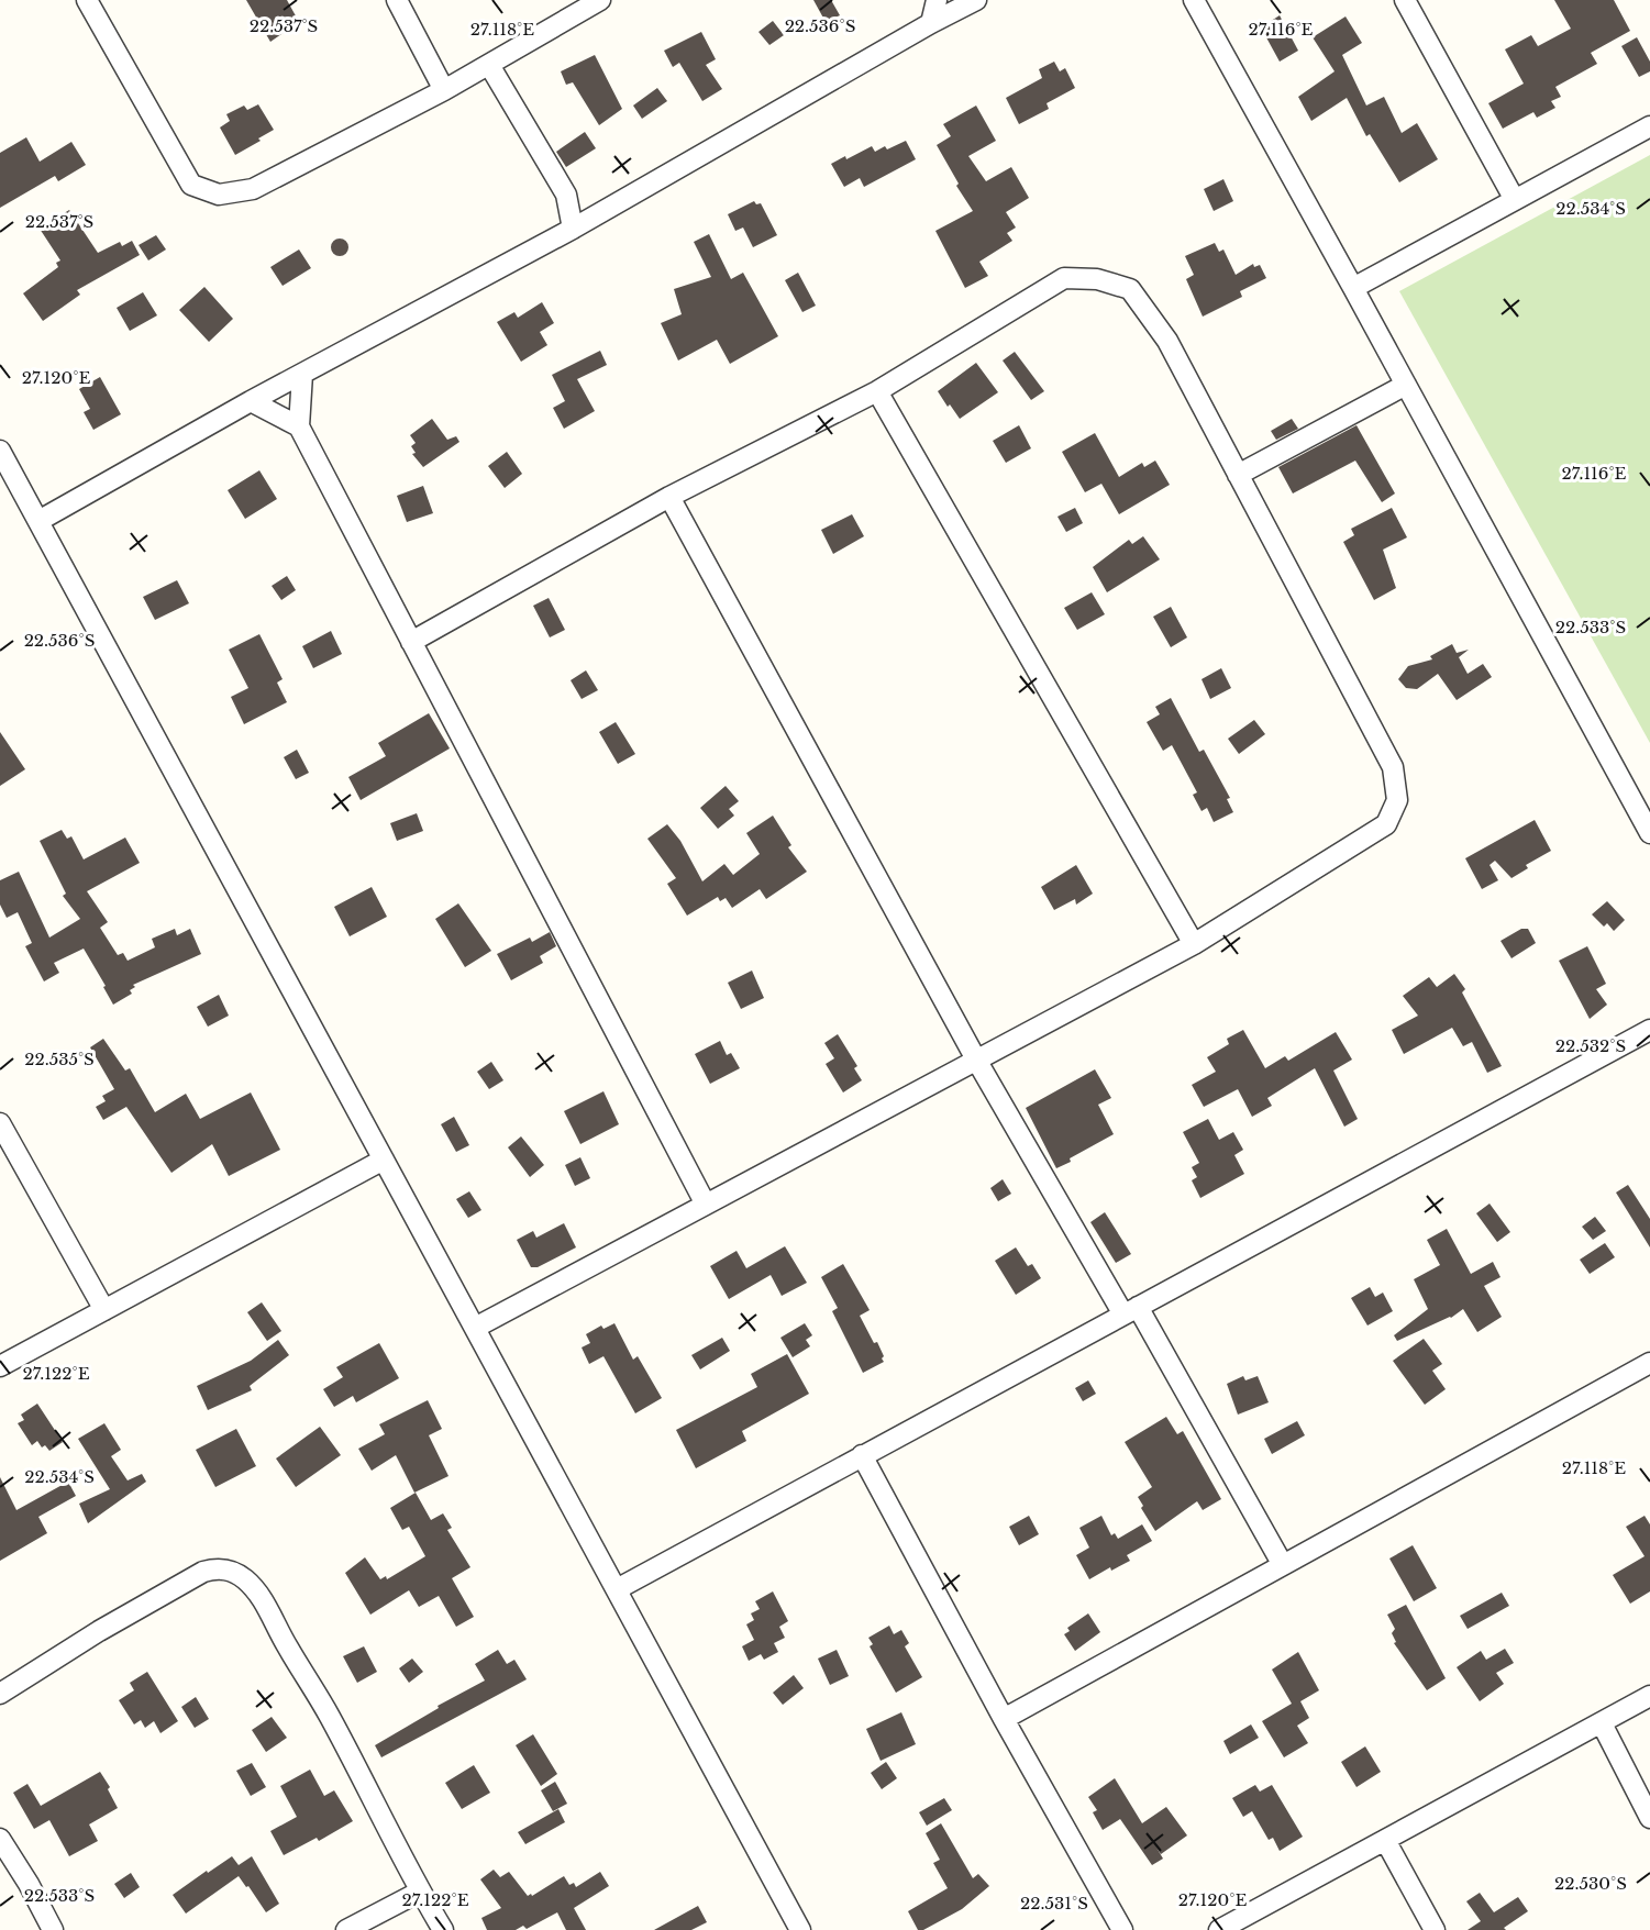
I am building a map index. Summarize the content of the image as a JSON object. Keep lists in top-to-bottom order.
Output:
{
  "coordinates": [
    "22.537°S",
    "22.536°S",
    "27.118°E",
    "27.116°E",
    "22.534°S",
    "27.120°E",
    "22.533°S",
    "22.532°S",
    "22.535°S",
    "27.122°E",
    "22.530°S",
    "22.531°S"
  ]
}
